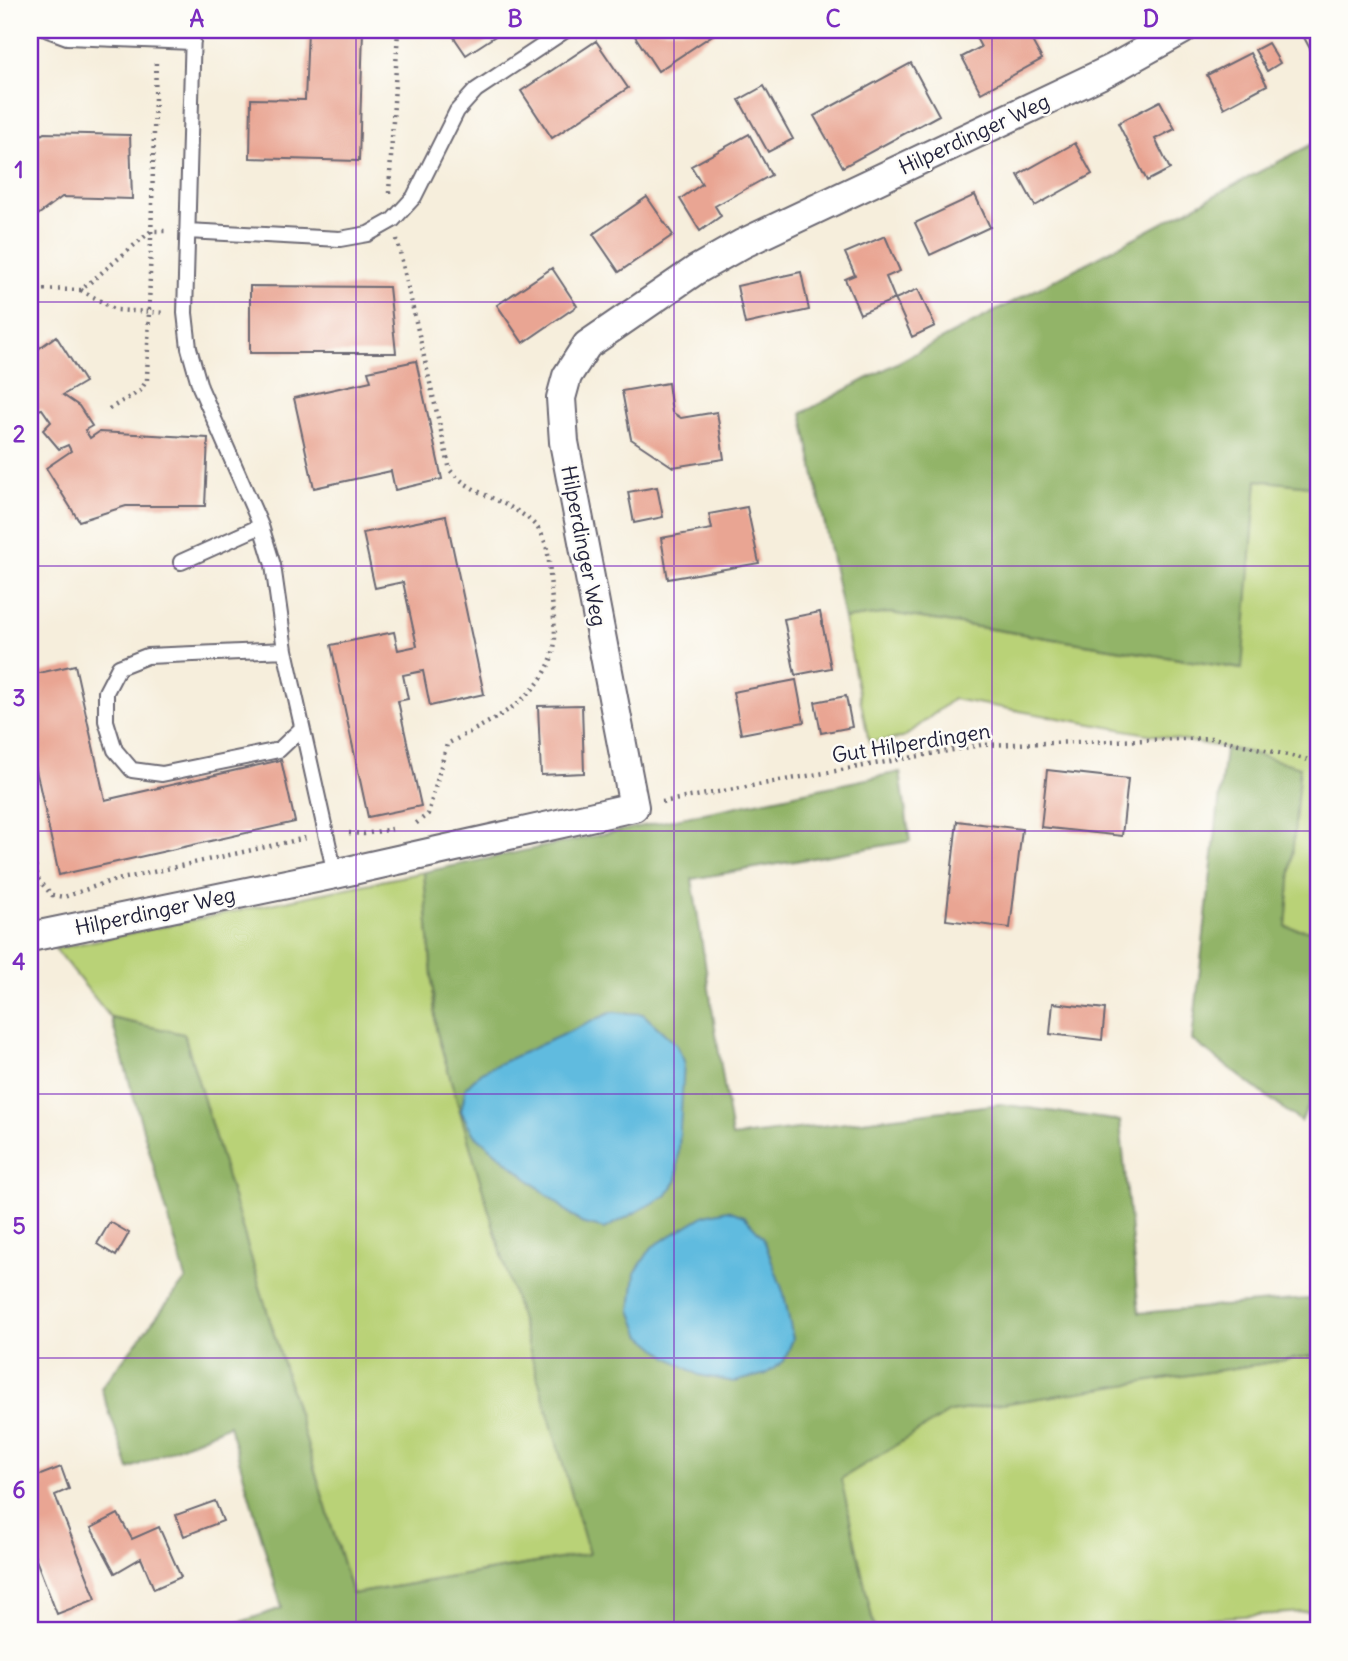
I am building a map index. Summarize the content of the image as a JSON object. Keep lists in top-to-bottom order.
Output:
{
  "streets": {
    "street": ["Hilperdinger Weg"],
    "path": ["Gut Hilperdingen"]
  },
  "crossings": [
    ["Hilperdinger Weg", "Gut Hilperdingen"]
  ],
  "grid": {
    "columns": [
      "A",
      "B",
      "C",
      "D"
    ],
    "rows": [
      "1",
      "2",
      "3",
      "4",
      "5",
      "6"
    ]
  }
}
